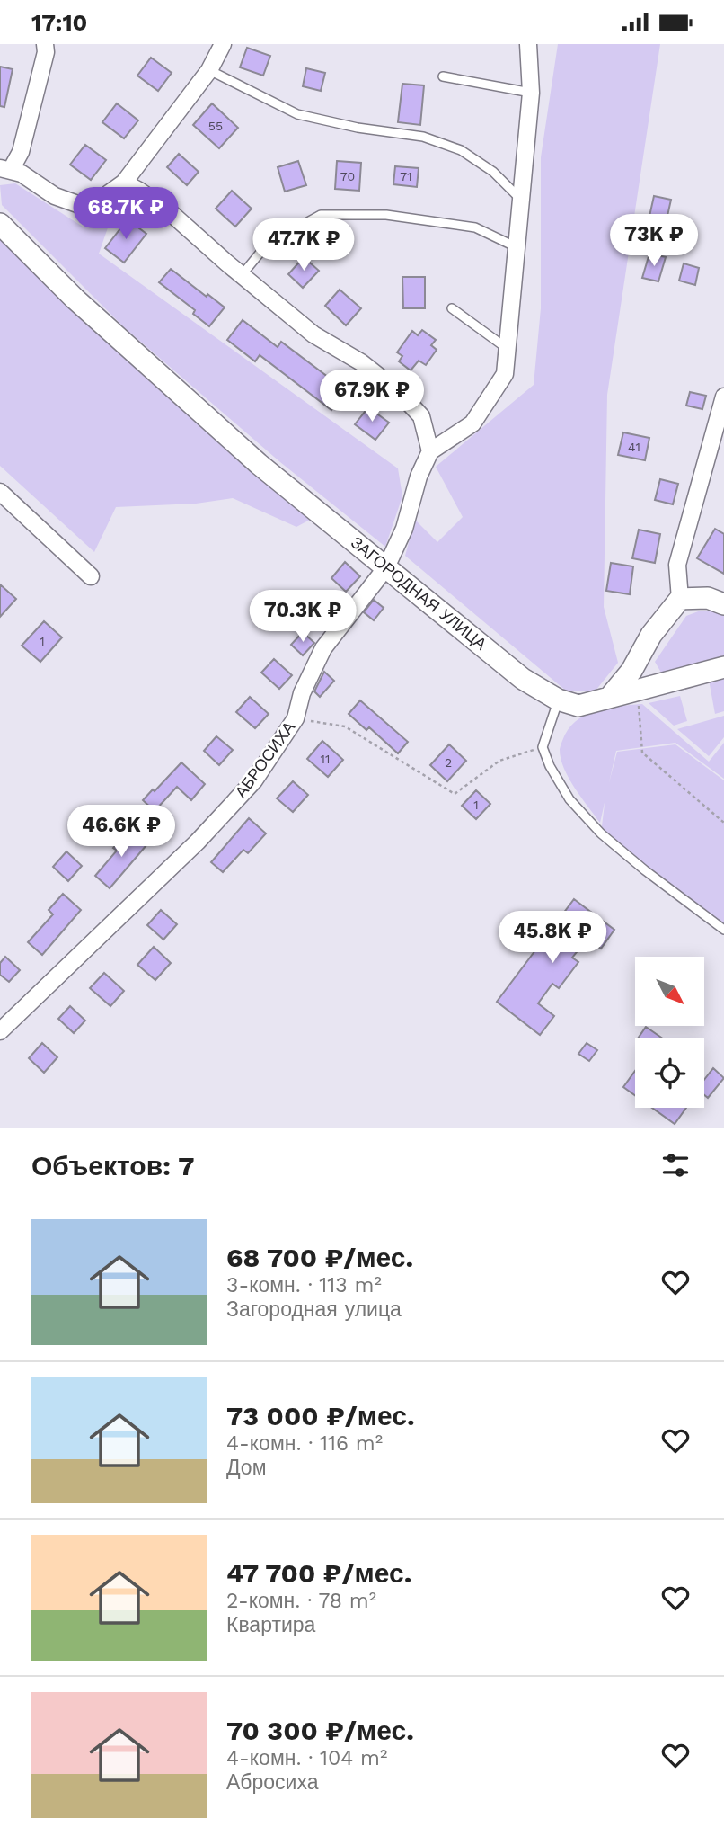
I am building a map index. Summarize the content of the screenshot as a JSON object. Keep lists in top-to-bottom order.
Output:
{
  "streets": {
    "street": ["ЗАГОРОДНАЯ УЛИЦА", "АБРОСИХА"]
  },
  "crossings": [
    ["ЗАГОРОДНАЯ УЛИЦА", "АБРОСИХА"]
  ],
  "house_numbers": [
    "55",
    "70",
    "71",
    "41",
    "1",
    "11",
    "2",
    "1"
  ],
  "north": "bottom right",
  "page": {
    "status": "17:10",
    "price": [
      "68.7K ₽",
      "73K ₽",
      "47.7K ₽",
      "67.9K ₽",
      "70.3K ₽",
      "46.6K ₽",
      "45.8K ₽"
    ],
    "heading": "Объектов: 7",
    "list": [
      {
        "name": "68 700 ₽/мес.",
        "note": "3-комн. · 113 m² · Загородная улица"
      },
      {
        "name": "73 000 ₽/мес.",
        "note": "4-комн. · 116 m² · Дом"
      },
      {
        "name": "47 700 ₽/мес.",
        "note": "2-комн. · 78 m² · Квартира"
      },
      {
        "name": "70 300 ₽/мес.",
        "note": "4-комн. · 104 m² · Абросиха"
      }
    ]
  }
}
